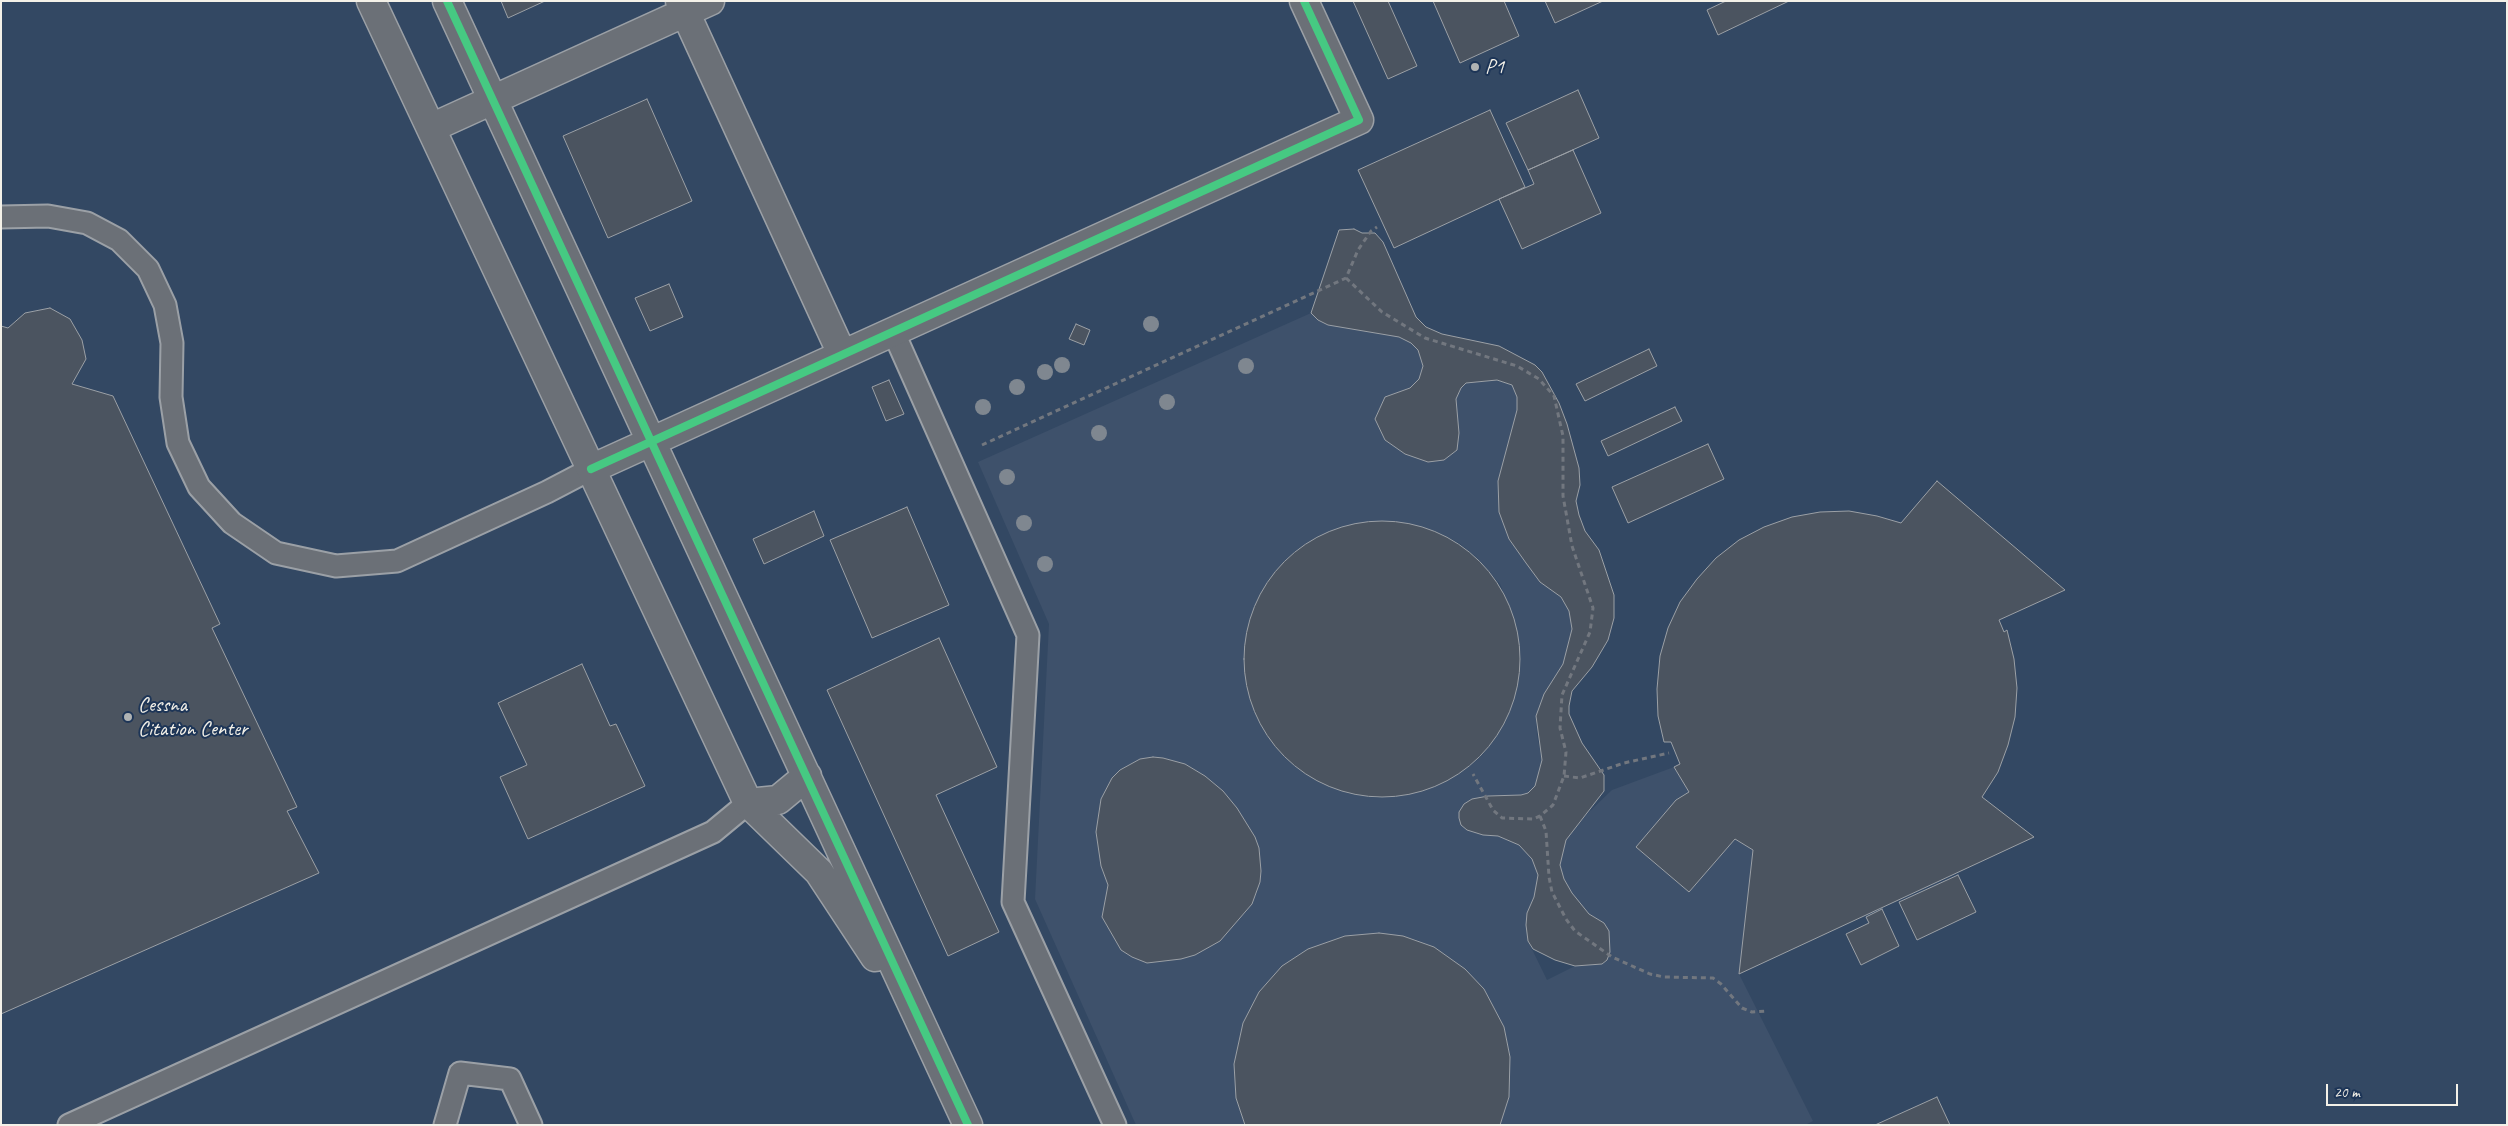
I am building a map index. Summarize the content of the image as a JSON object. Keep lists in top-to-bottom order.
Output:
{
  "places": ["P1", "Cessna Citation Center"],
  "scale_bar": "20 m"
}
